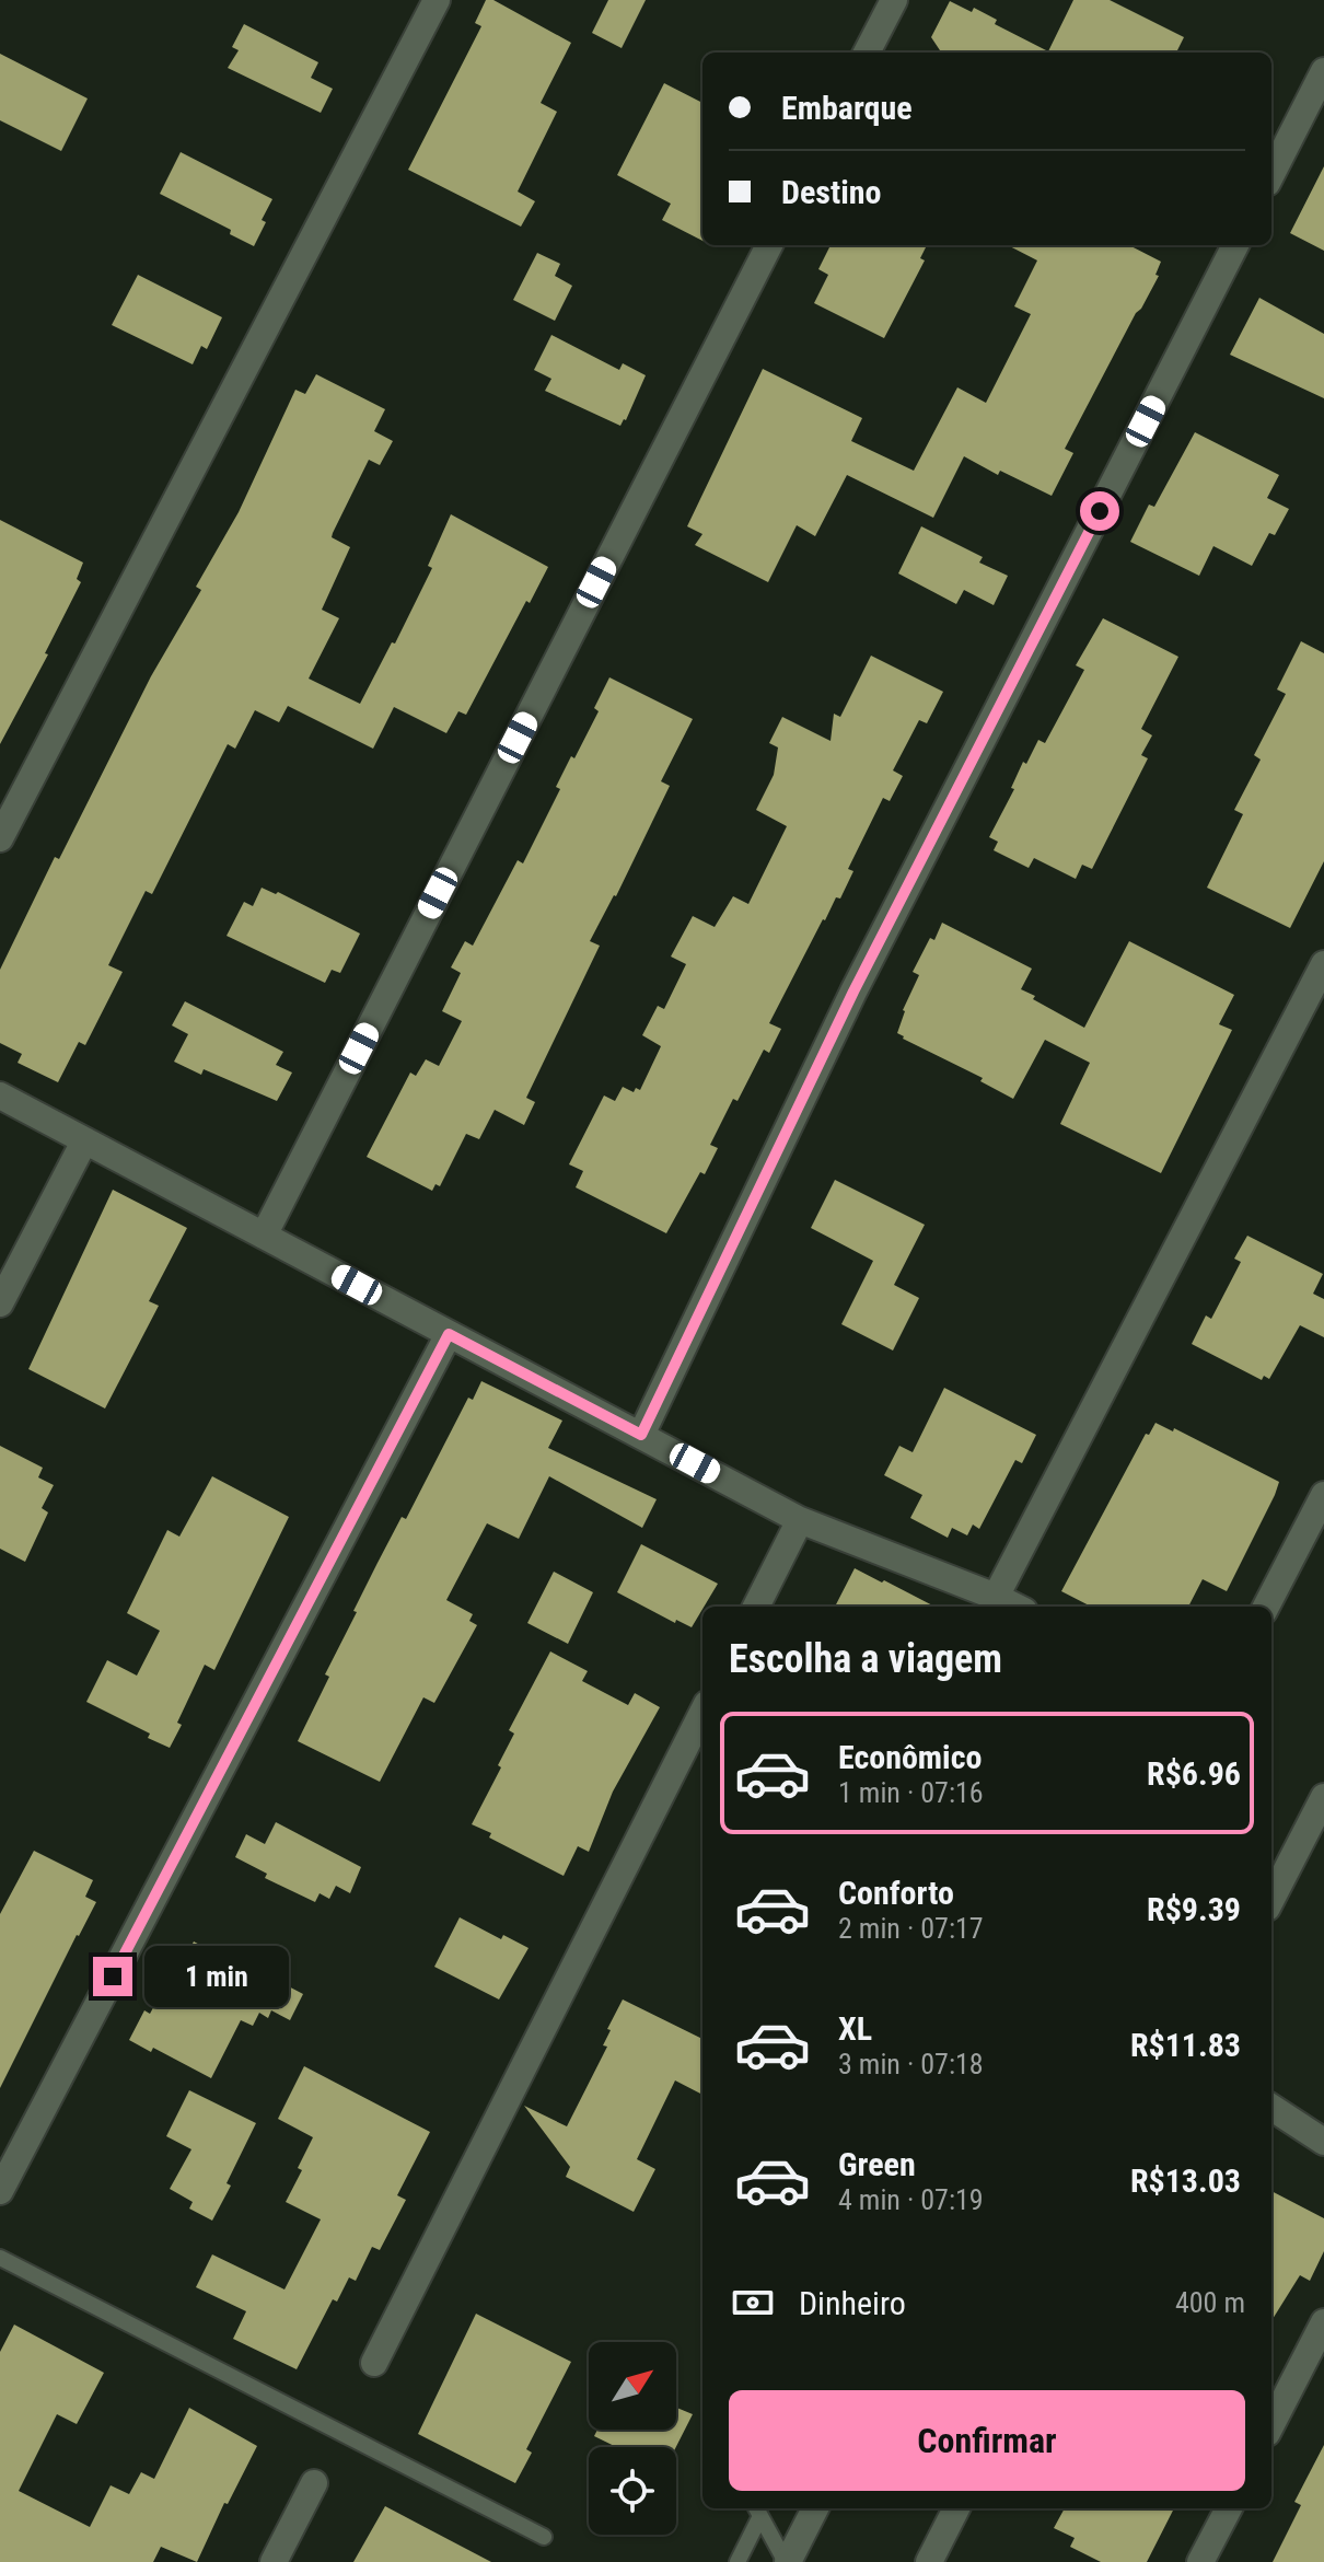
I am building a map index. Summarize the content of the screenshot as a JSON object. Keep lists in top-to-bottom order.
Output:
{
  "north": "top right",
  "page": {
    "banner": ["Embarque", "Destino"],
    "heading": "Escolha a viagem",
    "list": [
      {
        "name": "Econômico",
        "note": "1 min · 07:16",
        "value": "R$6.96"
      },
      {
        "name": "Conforto",
        "note": "2 min · 07:17",
        "value": "R$9.39"
      },
      {
        "name": "XL",
        "note": "3 min · 07:18",
        "value": "R$11.83"
      },
      {
        "name": "Green",
        "note": "4 min · 07:19",
        "value": "R$13.03"
      }
    ],
    "bubble": "1 min",
    "pay": ["Dinheiro", "400 m"],
    "buttons": "Confirmar"
  }
}
